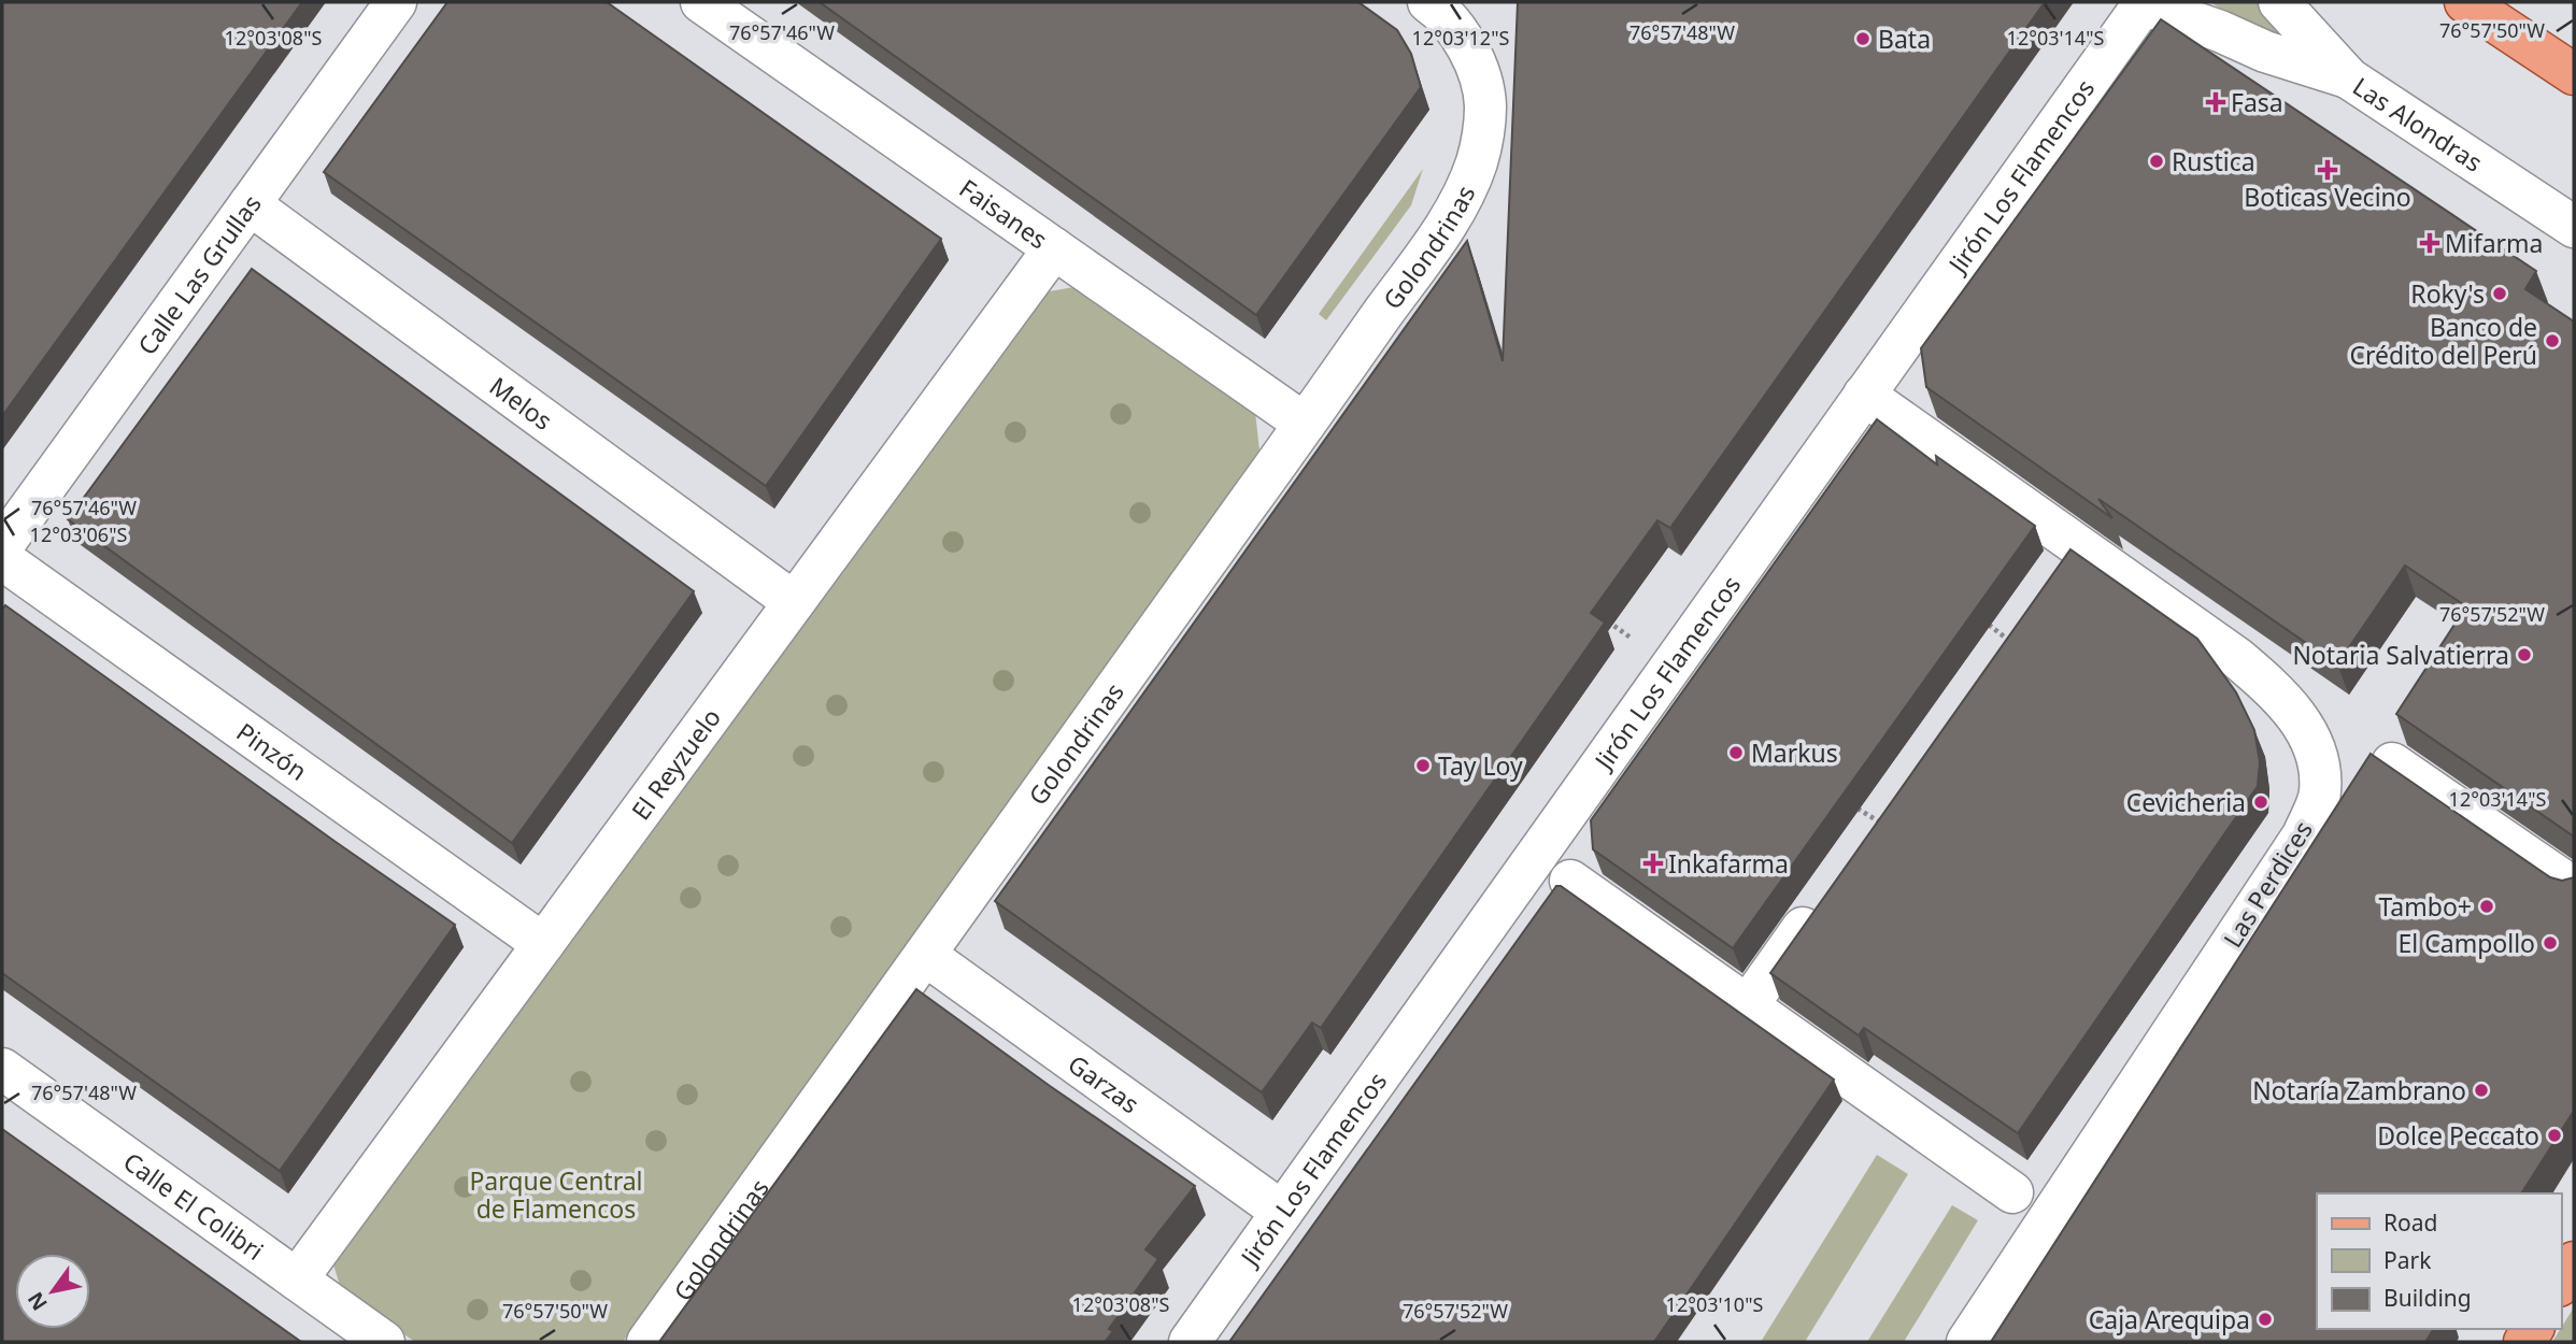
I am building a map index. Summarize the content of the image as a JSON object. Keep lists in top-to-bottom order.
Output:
{
  "streets": {
    "street": [
      "Las Alondras",
      "Jirón Los Flamencos",
      "Faisanes",
      "Golondrinas",
      "Calle Las Grullas",
      "Melos",
      "Pinzón",
      "El Reyzuelo",
      "Las Perdices",
      "Garzas",
      "Calle El Colibri"
    ]
  },
  "crossings": [
    ["Jirón Los Flamencos", "Las Perdices"],
    ["Jirón Los Flamencos", "Garzas"],
    ["Faisanes", "Golondrinas"],
    ["Faisanes", "El Reyzuelo"],
    ["Golondrinas", "Garzas"],
    ["Calle Las Grullas", "Melos"],
    ["Melos", "El Reyzuelo"],
    ["Pinzón", "El Reyzuelo"],
    ["El Reyzuelo", "Calle El Colibri"]
  ],
  "parks": ["Parque Central de Flamencos"],
  "places": {
    "other": [
      "Bata",
      "Rustica",
      "Roky's",
      "Banco de Crédito del Perú",
      "Notaria Salvatierra",
      "Markus",
      "Tay Loy",
      "Cevicheria",
      "Tambo+",
      "El Campollo",
      "Notaría Zambrano",
      "Dolce Peccato",
      "Caja Arequipa"
    ],
    "health": [
      "Fasa",
      "Boticas Vecino",
      "Mifarma",
      "Inkafarma"
    ]
  },
  "legend": ["Road", "Park", "Building"],
  "north": "bottom left",
  "coordinates": [
    "76°57'50\"W",
    "76°57'46\"W",
    "76°57'48\"W",
    "12°03'08\"S",
    "12°03'12\"S",
    "12°03'14\"S",
    "12°03'06\"S",
    "76°57'52\"W",
    "12°03'10\"S"
  ]
}
